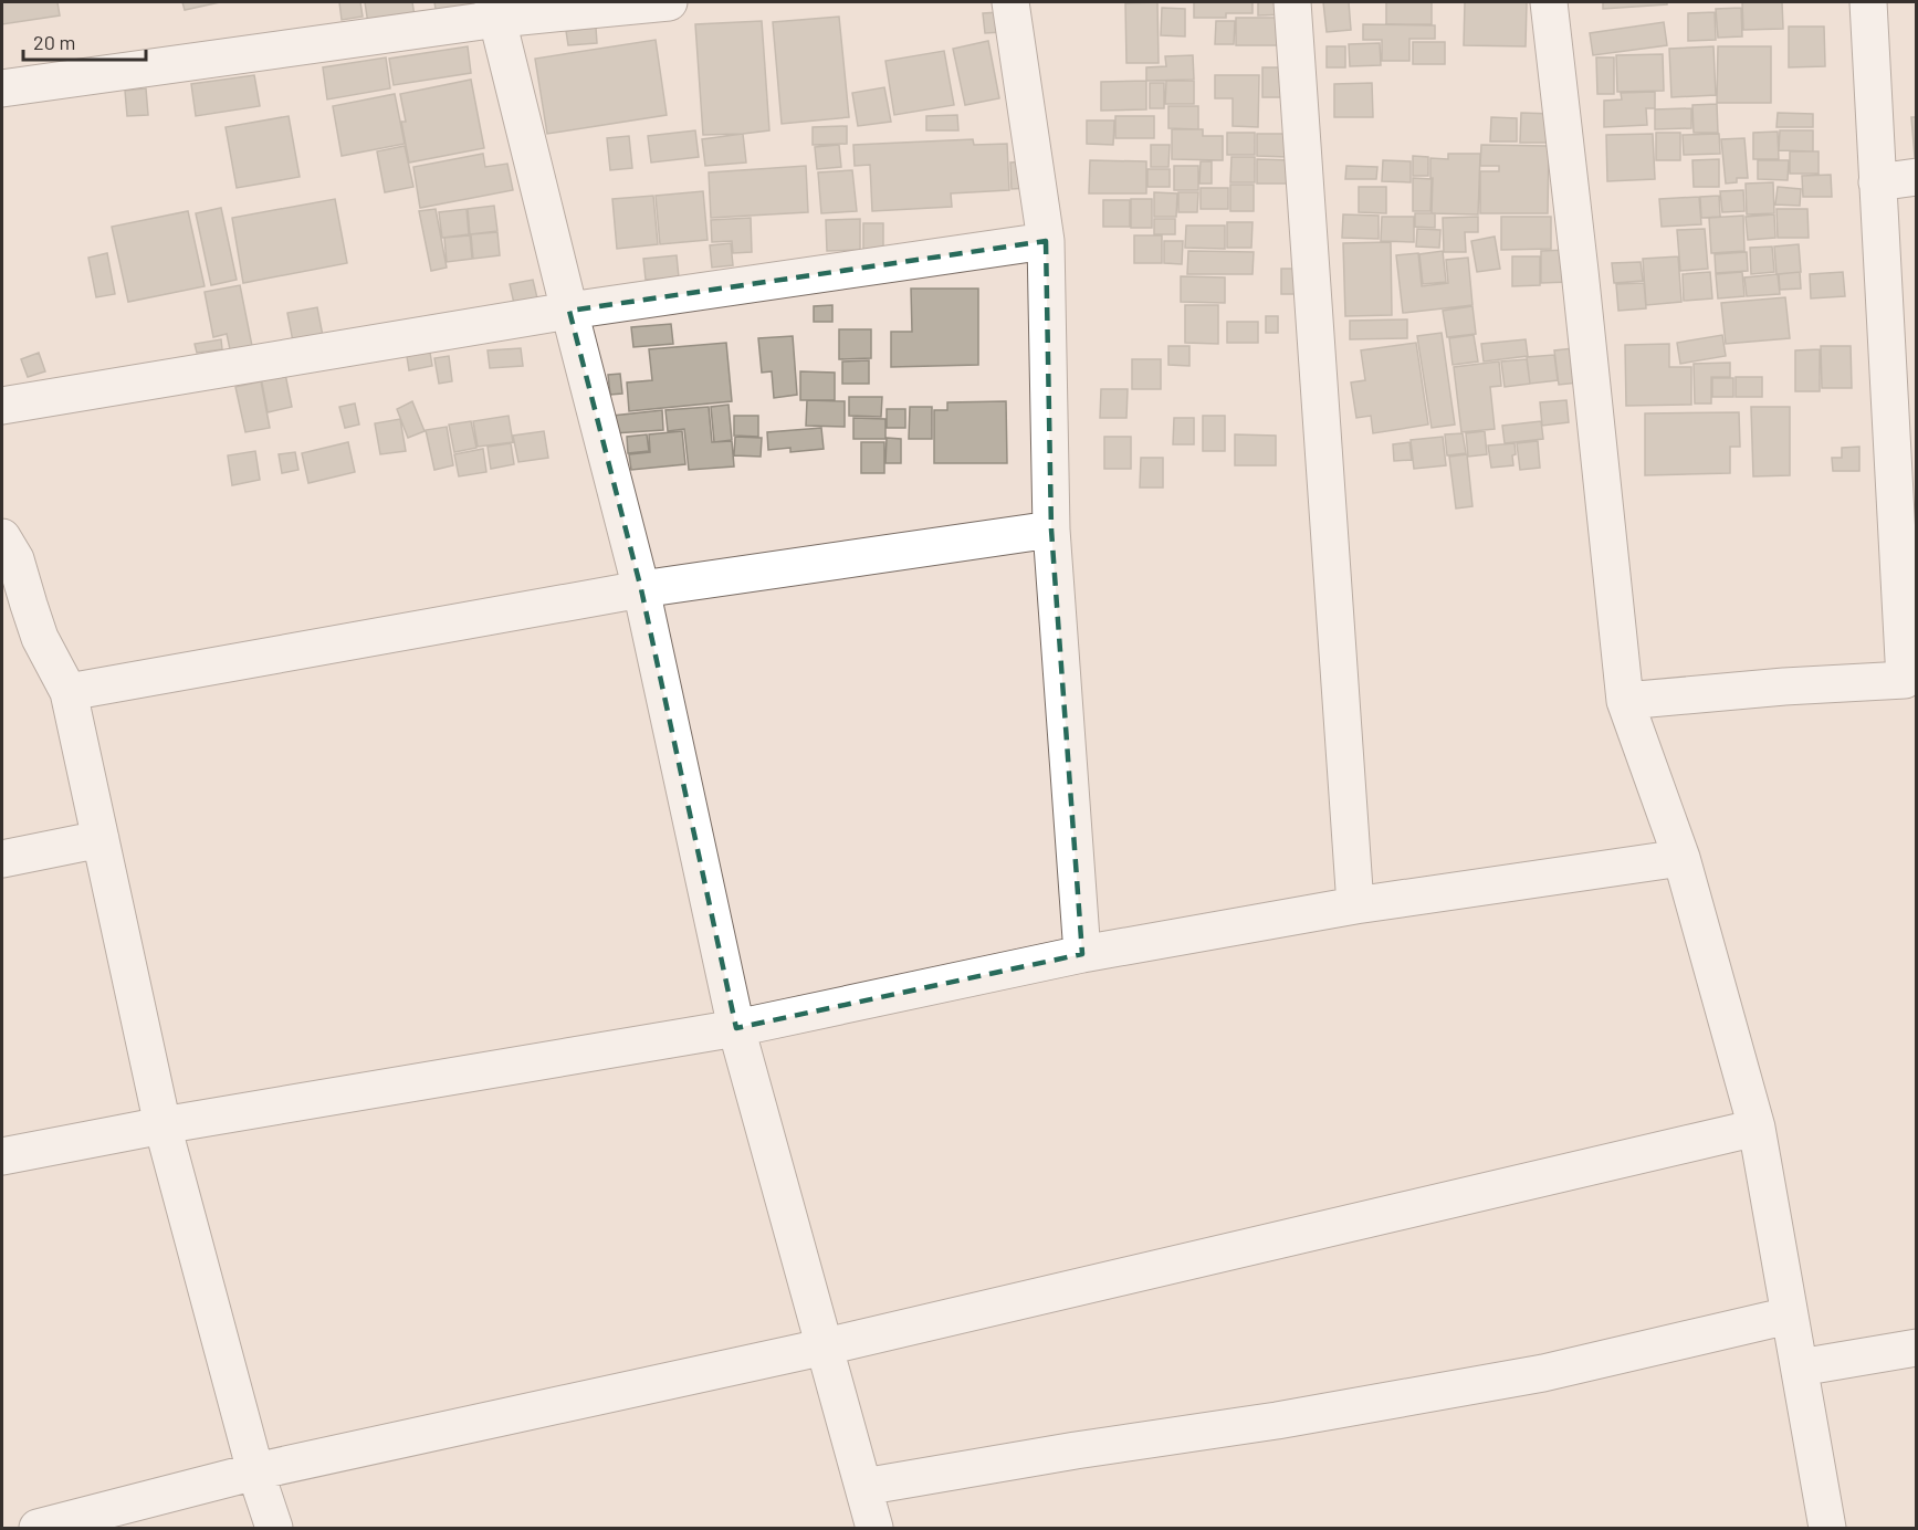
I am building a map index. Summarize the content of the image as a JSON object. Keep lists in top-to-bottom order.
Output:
{
  "scale_bar": "20 m"
}
